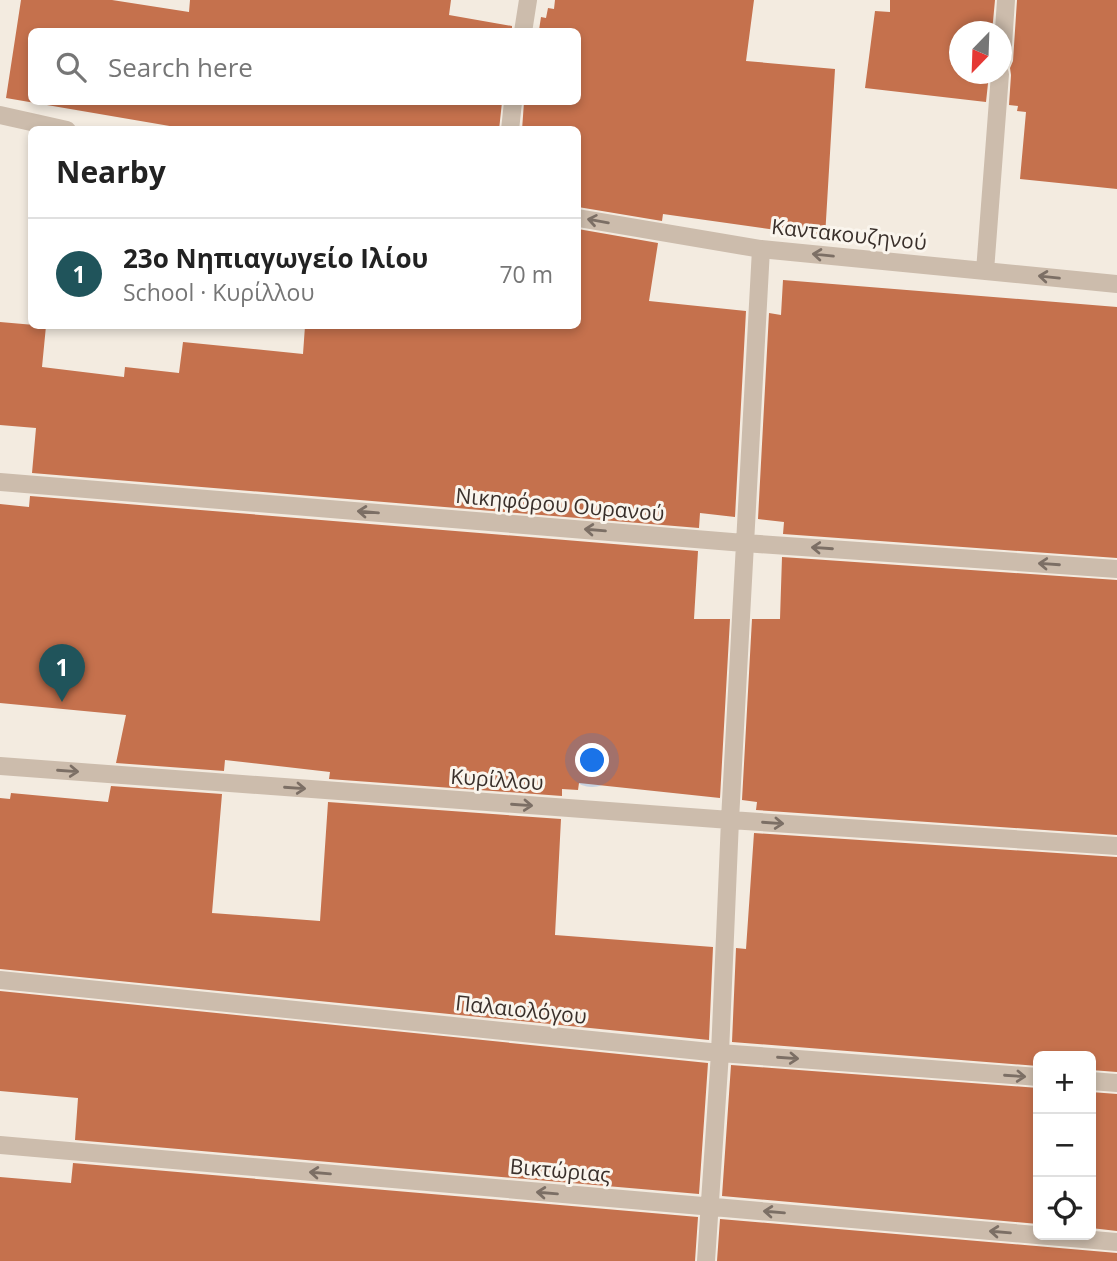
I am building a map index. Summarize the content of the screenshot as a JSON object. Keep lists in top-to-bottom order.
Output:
{
  "streets": {
    "street": [
      "Καντακουζηνού",
      "Νικηφόρου Ουρανού",
      "Κυρίλλου",
      "Παλαιολόγου",
      "Βικτώριας"
    ]
  },
  "one_way": [
    "Καντακουζηνού",
    "Νικηφόρου Ουρανού",
    "Κυρίλλου",
    "Βικτώριας"
  ],
  "north": "bottom left",
  "page": {
    "search": "Search here",
    "heading": "Nearby",
    "list": [
      {
        "mark": "1",
        "name": "23ο Νηπιαγωγείο Ιλίου",
        "note": "School · Κυρίλλου",
        "value": "70 m"
      }
    ],
    "pins": "1",
    "map_buttons": ["+", "−"]
  }
}
